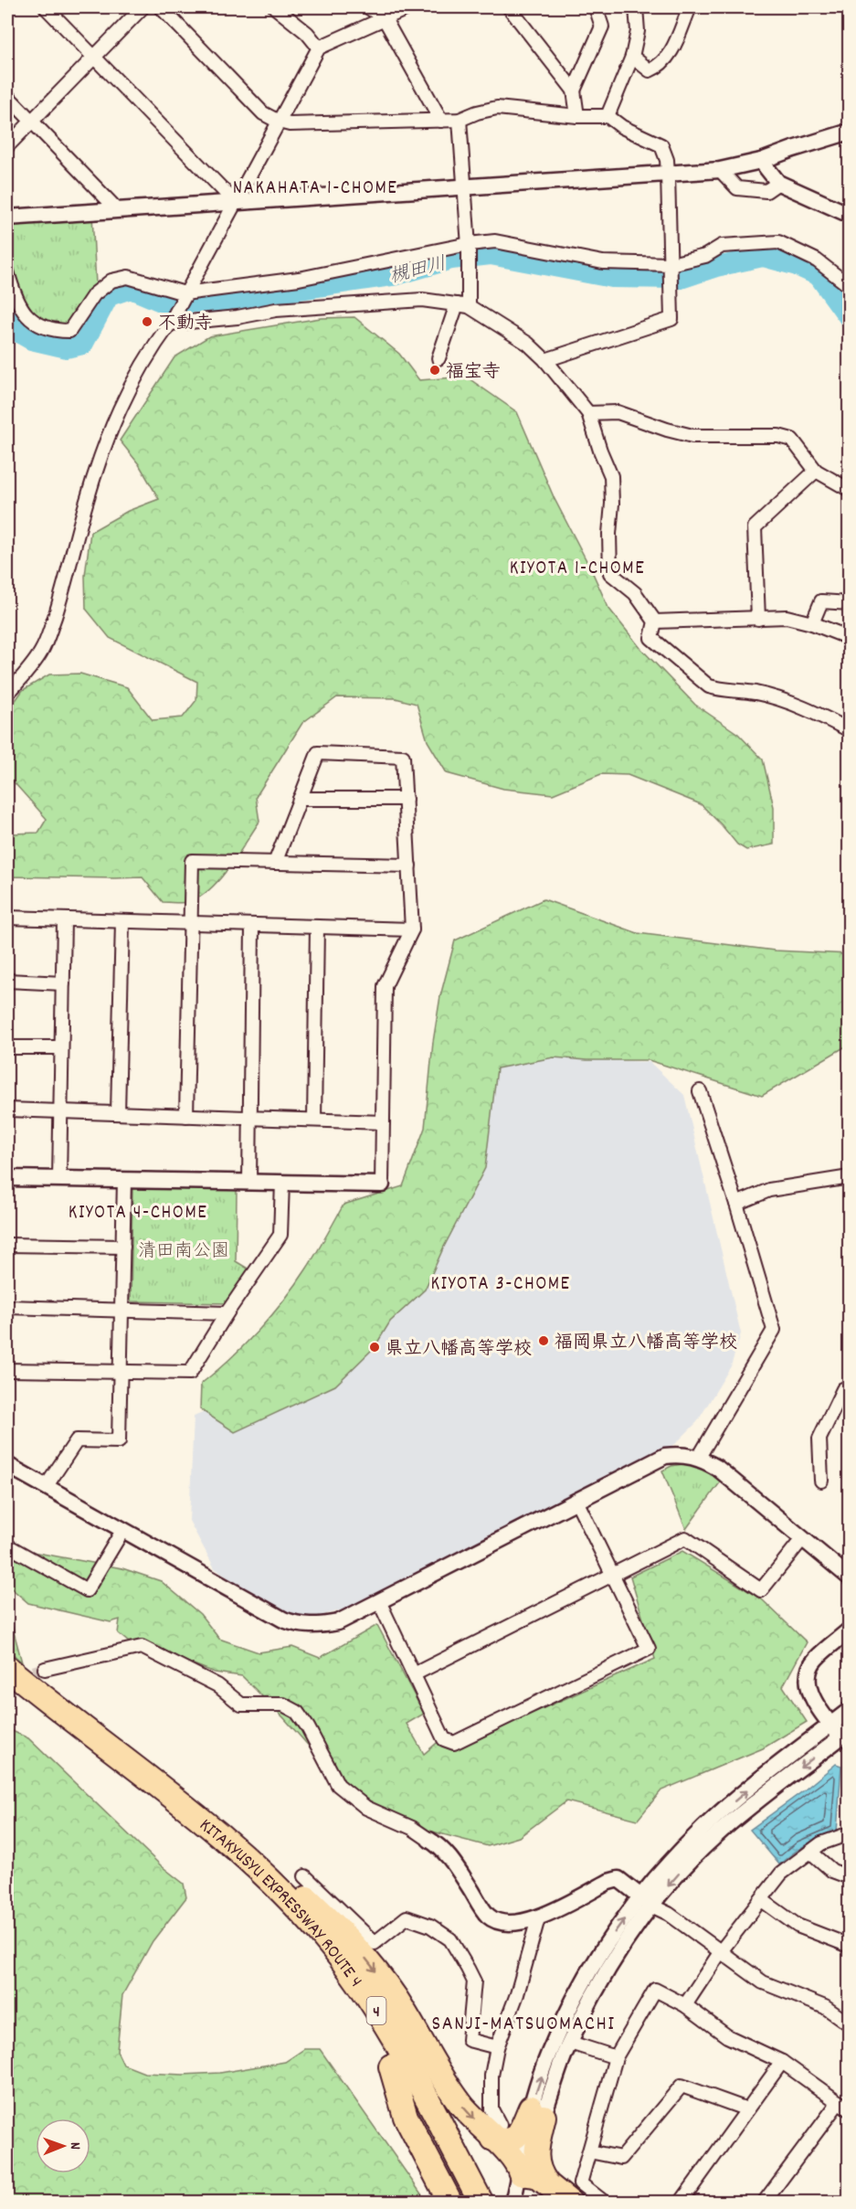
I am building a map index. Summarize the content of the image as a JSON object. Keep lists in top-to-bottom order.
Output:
{
  "streets": {
    "highway": ["KITAKYUSYU EXPRESSWAY ROUTE 4", "4"]
  },
  "districts": [
    "NAKAHATA 1-CHOME",
    "KIYOTA 1-CHOME",
    "KIYOTA 4-CHOME",
    "KIYOTA 3-CHOME",
    "SANJI-MATSUOMACHI"
  ],
  "water": ["槻田川"],
  "parks": ["清田南公園"],
  "places": [
    "不動寺",
    "福宝寺",
    "福岡県立八幡高等学校",
    "県立八幡高等学校"
  ],
  "north": "right"
}
